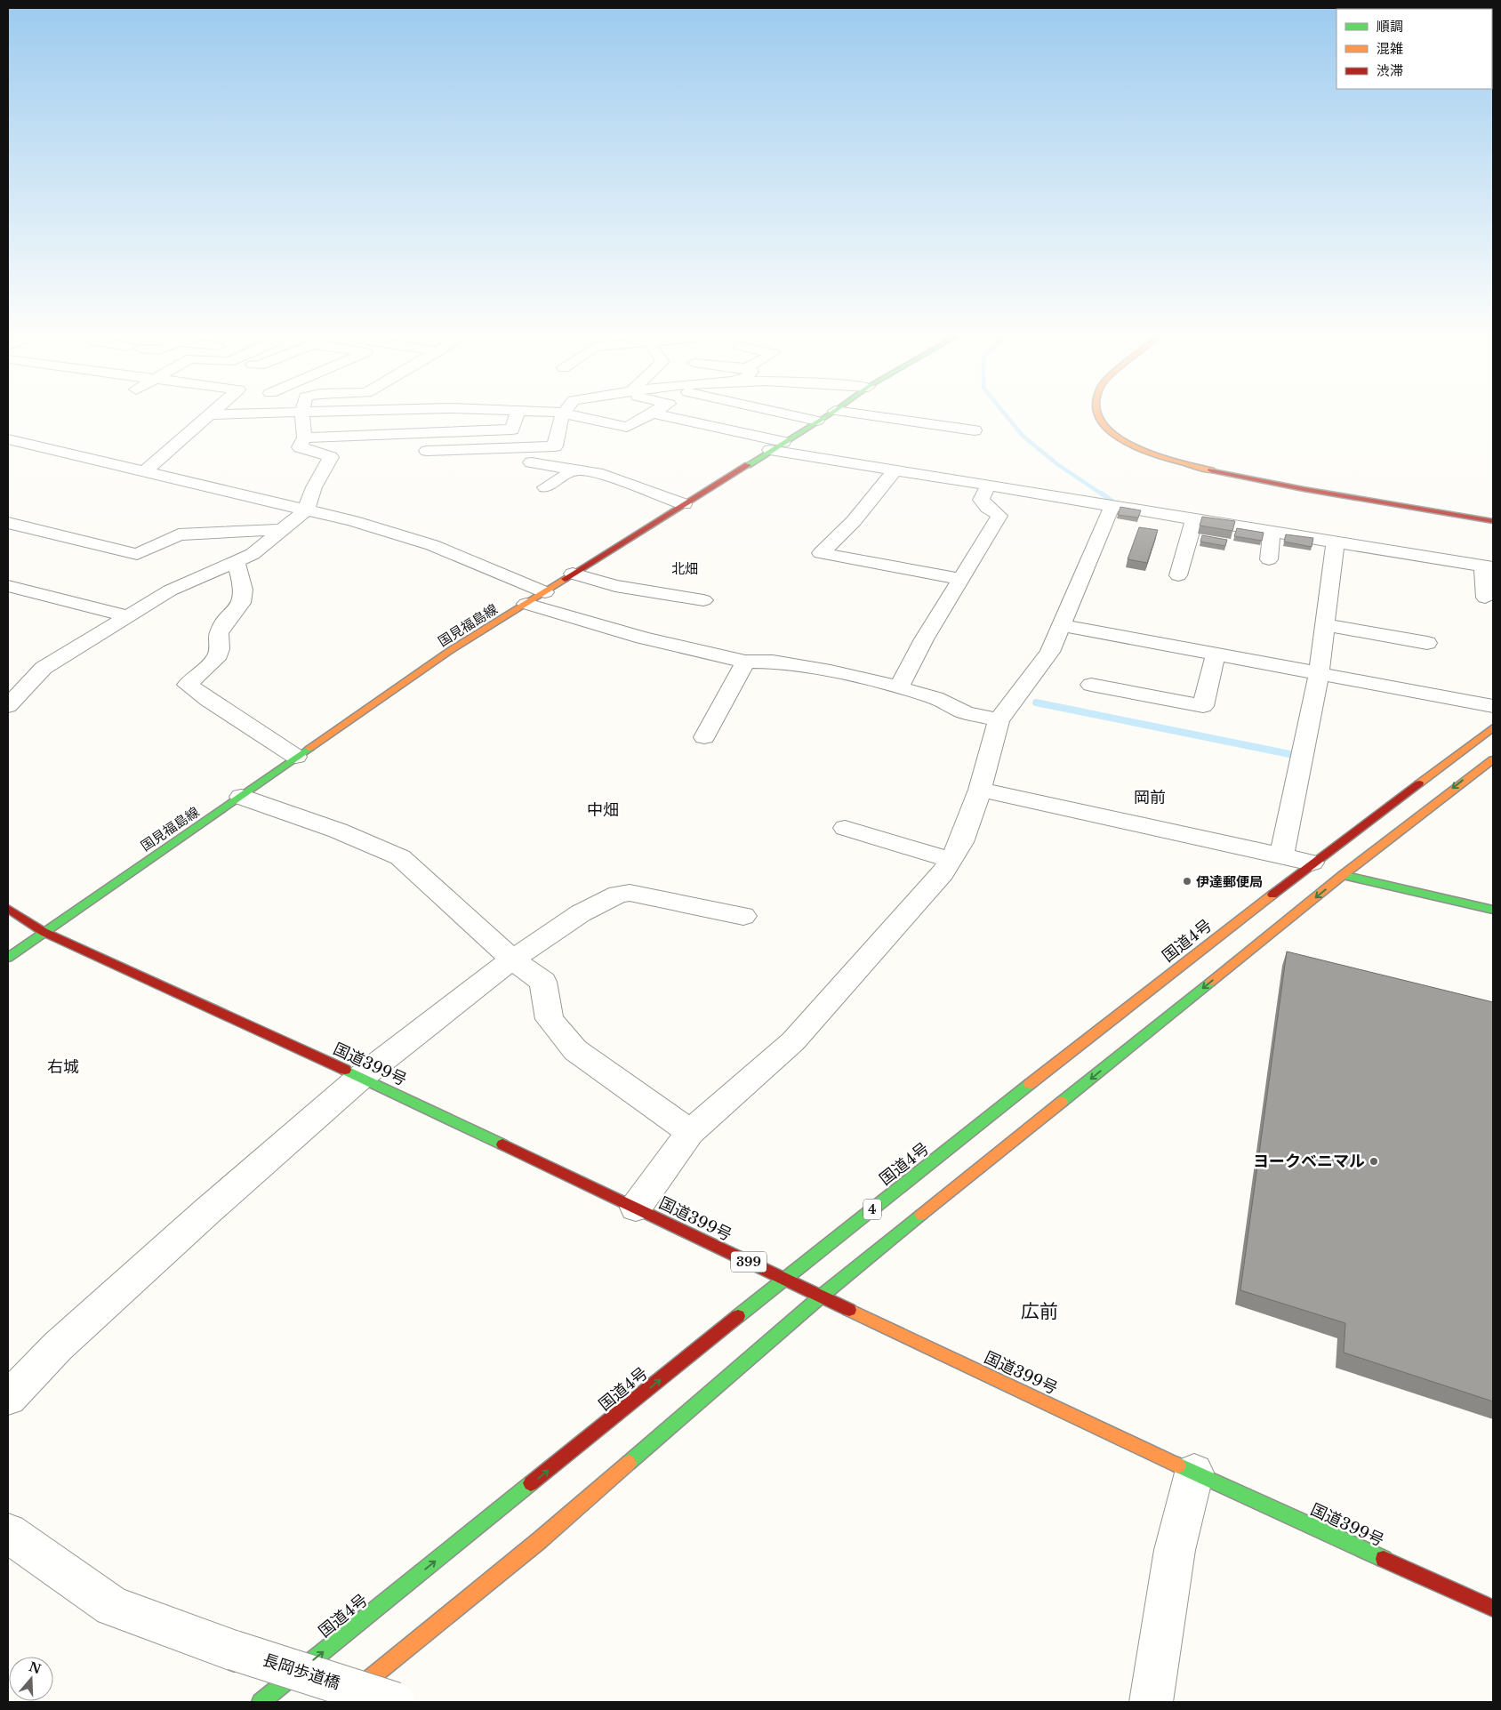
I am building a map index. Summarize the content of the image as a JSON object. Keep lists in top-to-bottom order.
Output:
{
  "streets": {
    "main road": [
      "国見福島線",
      "国道4号",
      "国道399号",
      "4",
      "399"
    ],
    "street": ["長岡歩道橋"]
  },
  "crossings": [
    ["国見福島線", "国道399号"],
    ["国道4号", "国道399号"]
  ],
  "districts": [
    "北畑",
    "岡前",
    "中畑",
    "右城",
    "広前"
  ],
  "places": ["伊達郵便局", "ヨークベニマル"],
  "legend": ["順調", "混雑", "渋滞"],
  "north": "top"
}
